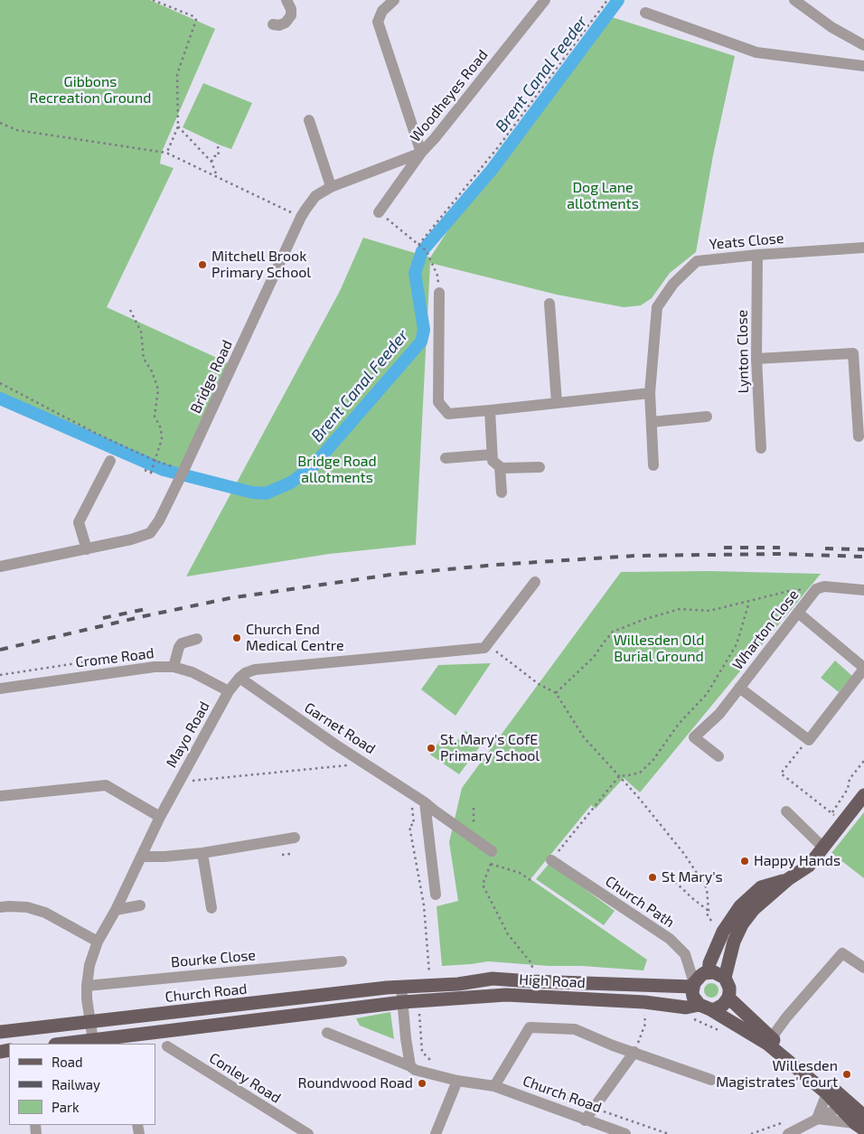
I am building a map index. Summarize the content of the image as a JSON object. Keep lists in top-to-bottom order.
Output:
{
  "streets": {
    "main road": ["High Road", "Church Road"],
    "street": [
      "Woodheyes Road",
      "Yeats Close",
      "Lynton Close",
      "Bridge Road",
      "Wharton Close",
      "Crome Road",
      "Garnet Road",
      "Mayo Road",
      "Church Path",
      "Bourke Close",
      "Conley Road"
    ]
  },
  "crossings": [
    ["Woodheyes Road", "Bridge Road"],
    ["Yeats Close", "Lynton Close"],
    ["Crome Road", "Mayo Road"],
    ["Garnet Road", "Mayo Road"],
    ["Mayo Road", "Bourke Close"],
    ["Mayo Road", "Church Road"],
    ["Church Path", "High Road"],
    ["High Road", "Church Road"]
  ],
  "water": ["Brent Canal Feeder"],
  "parks": [
    "Gibbons Recreation Ground",
    "Dog Lane allotments",
    "Bridge Road allotments",
    "Willesden Old Burial Ground"
  ],
  "places": [
    "Mitchell Brook Primary School",
    "Church End Medical Centre",
    "St. Mary's CofE Primary School",
    "Happy Hands",
    "St Mary's",
    "Willesden Magistrates' Court",
    "Roundwood Road"
  ],
  "legend": ["Road", "Railway", "Park"]
}
